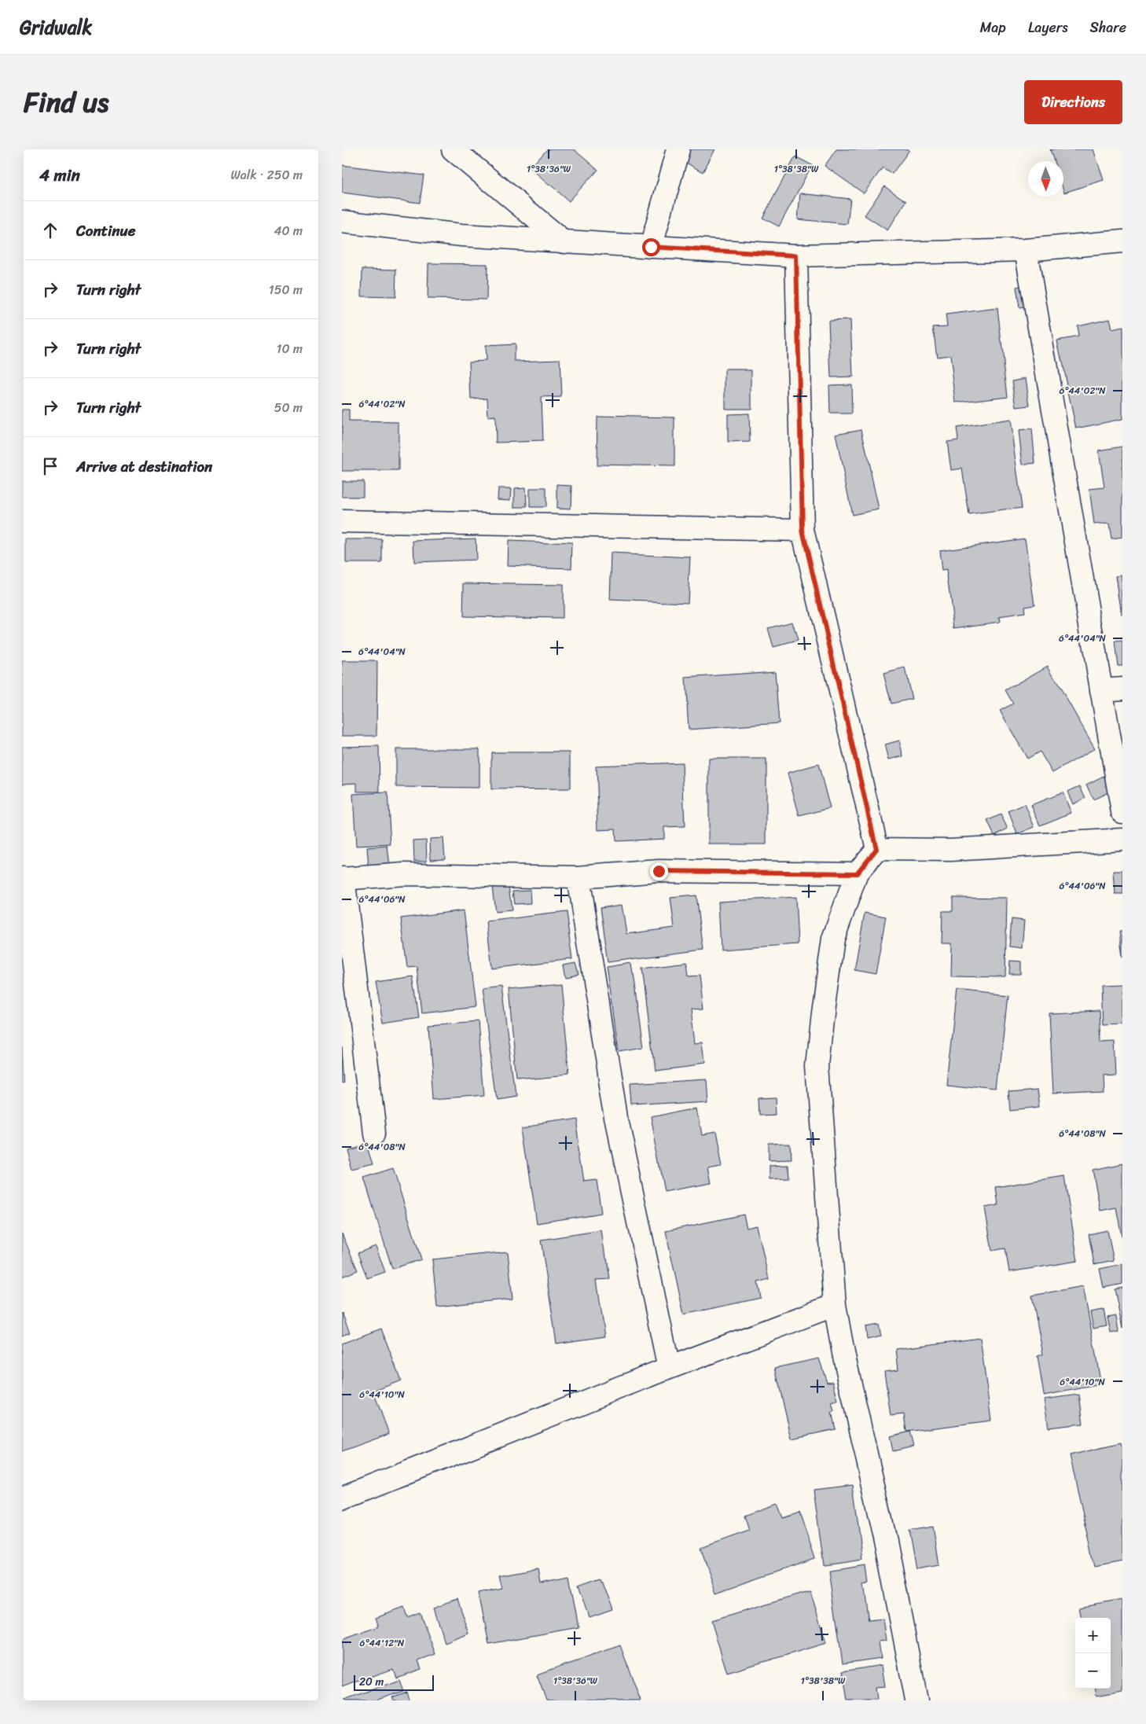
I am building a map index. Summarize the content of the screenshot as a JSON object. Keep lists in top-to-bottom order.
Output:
{
  "scale_bar": "20 m",
  "north": "bottom",
  "page": {
    "header": "Gridwalk",
    "nav": ["Map", "Layers", "Share"],
    "title": "Find us",
    "buttons": "Directions",
    "heading": ["4 min", "Walk · 250 m"],
    "list": [
      ["Continue", "40 m"],
      ["Turn right", "150 m"],
      ["Turn right", "10 m"],
      ["Turn right", "50 m"],
      "Arrive at destination"
    ],
    "map_buttons": ["+", "−"],
    "scale": "20 m"
  },
  "coordinates": [
    "1°38'36\"W",
    "1°38'38\"W",
    "6°44'02\"N",
    "6°44'04\"N",
    "6°44'06\"N",
    "6°44'08\"N",
    "6°44'10\"N",
    "6°44'12\"N"
  ]
}
